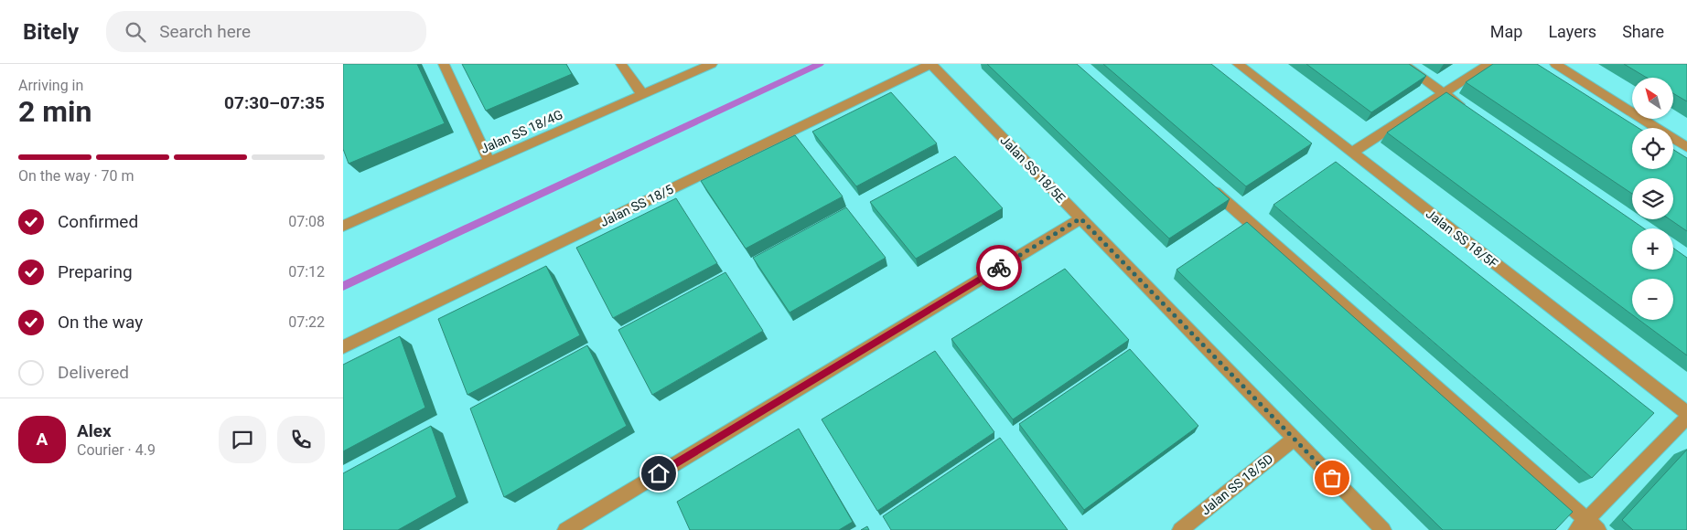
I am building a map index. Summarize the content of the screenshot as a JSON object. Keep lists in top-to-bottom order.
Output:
{
  "streets": {
    "street": [
      "Jalan SS 18/4G",
      "Jalan SS 18/5E",
      "Jalan SS 18/5",
      "Jalan SS 18/5F",
      "Jalan SS 18/5D"
    ]
  },
  "crossings": [
    ["Jalan SS 18/5E", "Jalan SS 18/5"],
    ["Jalan SS 18/5E", "Jalan SS 18/5D"]
  ],
  "north": "top left",
  "page": {
    "header": "Bitely",
    "search": "Search here",
    "nav": ["Map", "Layers", "Share"],
    "heading": ["2 min", "Arriving in", "07:30–07:35"],
    "panel": ["Alex", "Courier · 4.9"],
    "map_buttons": ["+", "−"],
    "bar": "On the way · 70 m",
    "list": [
      ["Confirmed", "07:08"],
      ["Preparing", "07:12"],
      ["On the way", "07:22"],
      "Delivered"
    ],
    "round": "A"
  }
}
